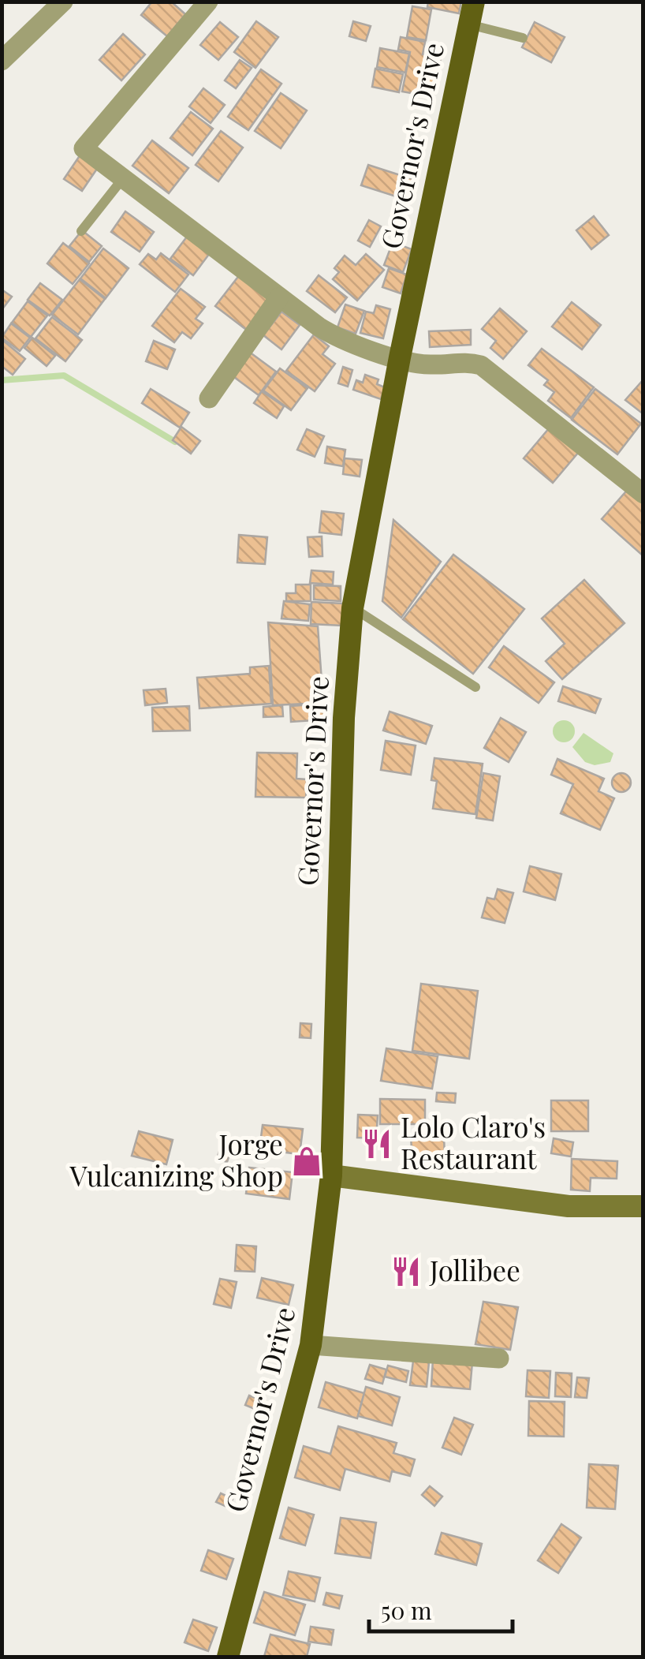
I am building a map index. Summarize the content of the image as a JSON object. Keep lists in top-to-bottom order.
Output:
{
  "streets": {
    "main road": ["Governor's Drive"]
  },
  "places": {
    "restaurant": ["Lolo Claro's Restaurant", "Jollibee"],
    "shop": ["Jorge Vulcanizing Shop"]
  },
  "scale_bar": "50 m"
}
